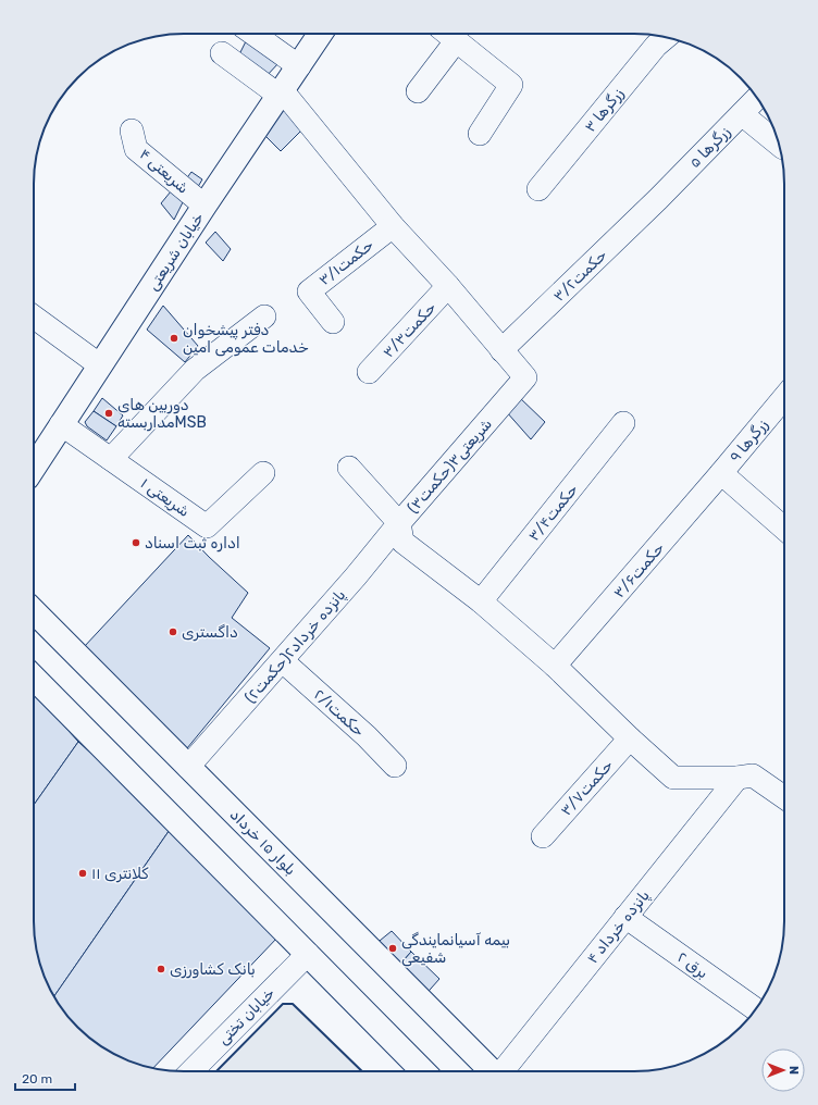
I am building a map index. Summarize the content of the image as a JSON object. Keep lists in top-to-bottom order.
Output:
{
  "streets": {
    "main road": ["خیابان شریعتی", "بلوار ۱۵ خرداد"],
    "street": [
      "زرگرها ۳",
      "زرگرها ۵",
      "شریعتی ۴",
      "حکمت۳/۱",
      "حکمت۳/۲",
      "حکمت۳/۳",
      "زرگرها ۹",
      "شریعتی۳(حکمت۳)",
      "شریعتی ۱",
      "حکمت۳/۴",
      "حکمت۳/۶",
      "پانزده خرداد۲(حکمت۲)",
      "حکمت۲/۱",
      "حکمت۳/۷",
      "پانزده خرداد ۴",
      "برق ۲",
      "خیابان تختی"
    ]
  },
  "crossings": [
    ["زرگرها ۵", "حکمت۳/۲"],
    ["شریعتی ۴", "خیابان شریعتی"],
    ["خیابان شریعتی", "شریعتی۳(حکمت۳)"],
    ["خیابان شریعتی", "شریعتی ۱"],
    ["حکمت۳/۱", "شریعتی۳(حکمت۳)"],
    ["حکمت۳/۲", "شریعتی۳(حکمت۳)"],
    ["حکمت۳/۳", "شریعتی۳(حکمت۳)"],
    ["زرگرها ۹", "حکمت۳/۶"],
    ["شریعتی۳(حکمت۳)", "حکمت۳/۴"],
    ["شریعتی۳(حکمت۳)", "حکمت۳/۶"],
    ["شریعتی۳(حکمت۳)", "پانزده خرداد۲(حکمت۲)"],
    ["شریعتی۳(حکمت۳)", "حکمت۳/۷"],
    ["شریعتی۳(حکمت۳)", "پانزده خرداد ۴"],
    ["پانزده خرداد۲(حکمت۲)", "حکمت۲/۱"],
    ["پانزده خرداد۲(حکمت۲)", "بلوار ۱۵ خرداد"],
    ["پانزده خرداد ۴", "برق ۲"]
  ],
  "places": [
    "دفتر پیشخوان خدمات عمومی امین",
    "دوربین های مداربستهMSB",
    "اداره ثبت اسناد",
    "داگستری",
    "کلانتری ۱۱",
    "بیمه آسیانمایندگی شفیعی",
    "بانک کشاورزی"
  ],
  "scale_bar": "20 m",
  "north": "right"
}
